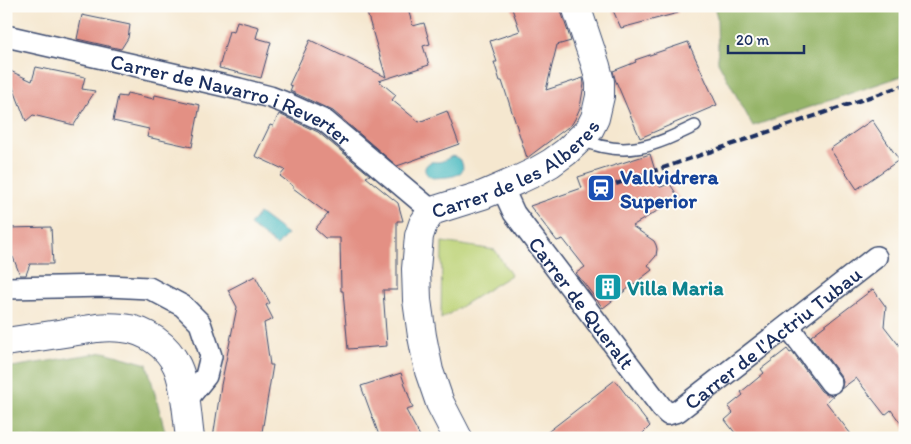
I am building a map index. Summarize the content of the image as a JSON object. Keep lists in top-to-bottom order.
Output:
{
  "streets": {
    "street": [
      "Carrer de Navarro i Reverter",
      "Carrer de les Alberes",
      "Carrer de Queralt",
      "Carrer de l'Actriu Tubau"
    ]
  },
  "crossings": [
    ["Carrer de Navarro i Reverter", "Carrer de les Alberes"],
    ["Carrer de les Alberes", "Carrer de Queralt"],
    ["Carrer de Queralt", "Carrer de l'Actriu Tubau"]
  ],
  "places": {
    "station": ["Vallvidrera Superior"],
    "building": ["Villa Maria"]
  },
  "scale_bar": "20 m"
}
